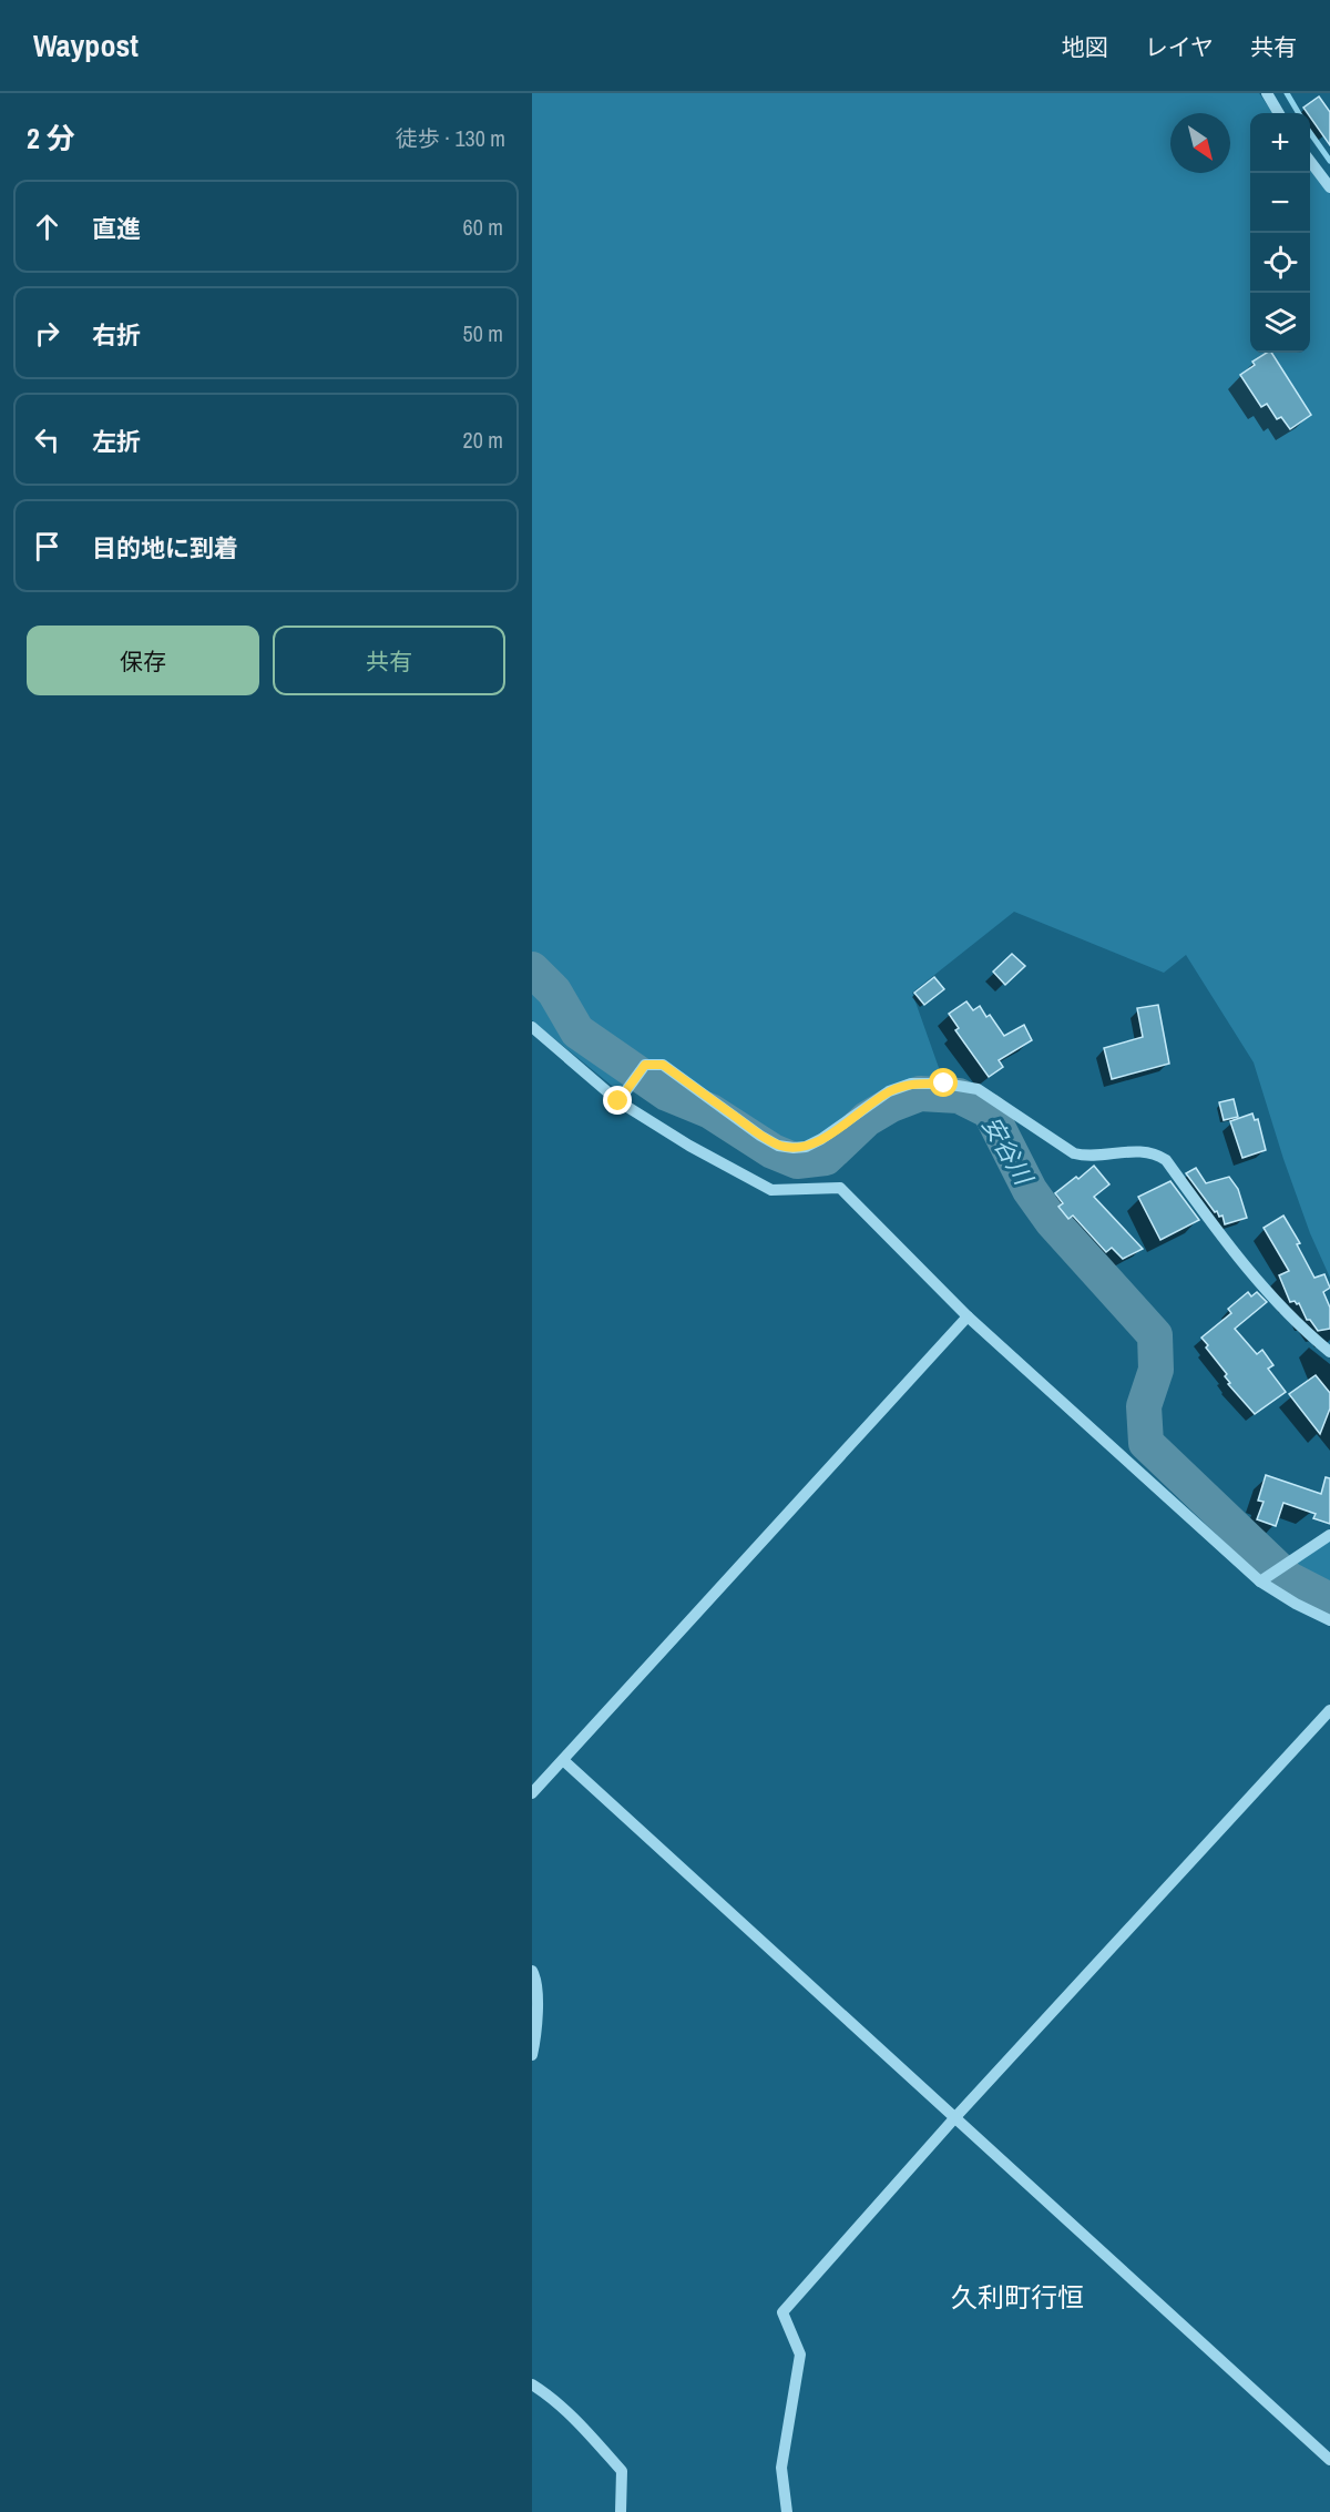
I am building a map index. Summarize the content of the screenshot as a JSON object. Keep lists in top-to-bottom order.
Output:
{
  "districts": ["久利町行恒"],
  "water": ["安谷川"],
  "north": "bottom right",
  "page": {
    "header": "Waypost",
    "nav": ["地図", "レイヤ", "共有"],
    "heading": ["2 分", "徒歩 · 130 m"],
    "map_buttons": ["+", "−"],
    "list": [
      ["直進", "60 m"],
      ["右折", "50 m"],
      ["左折", "20 m"],
      "目的地に到着"
    ],
    "buttons": ["保存", "共有"]
  }
}
